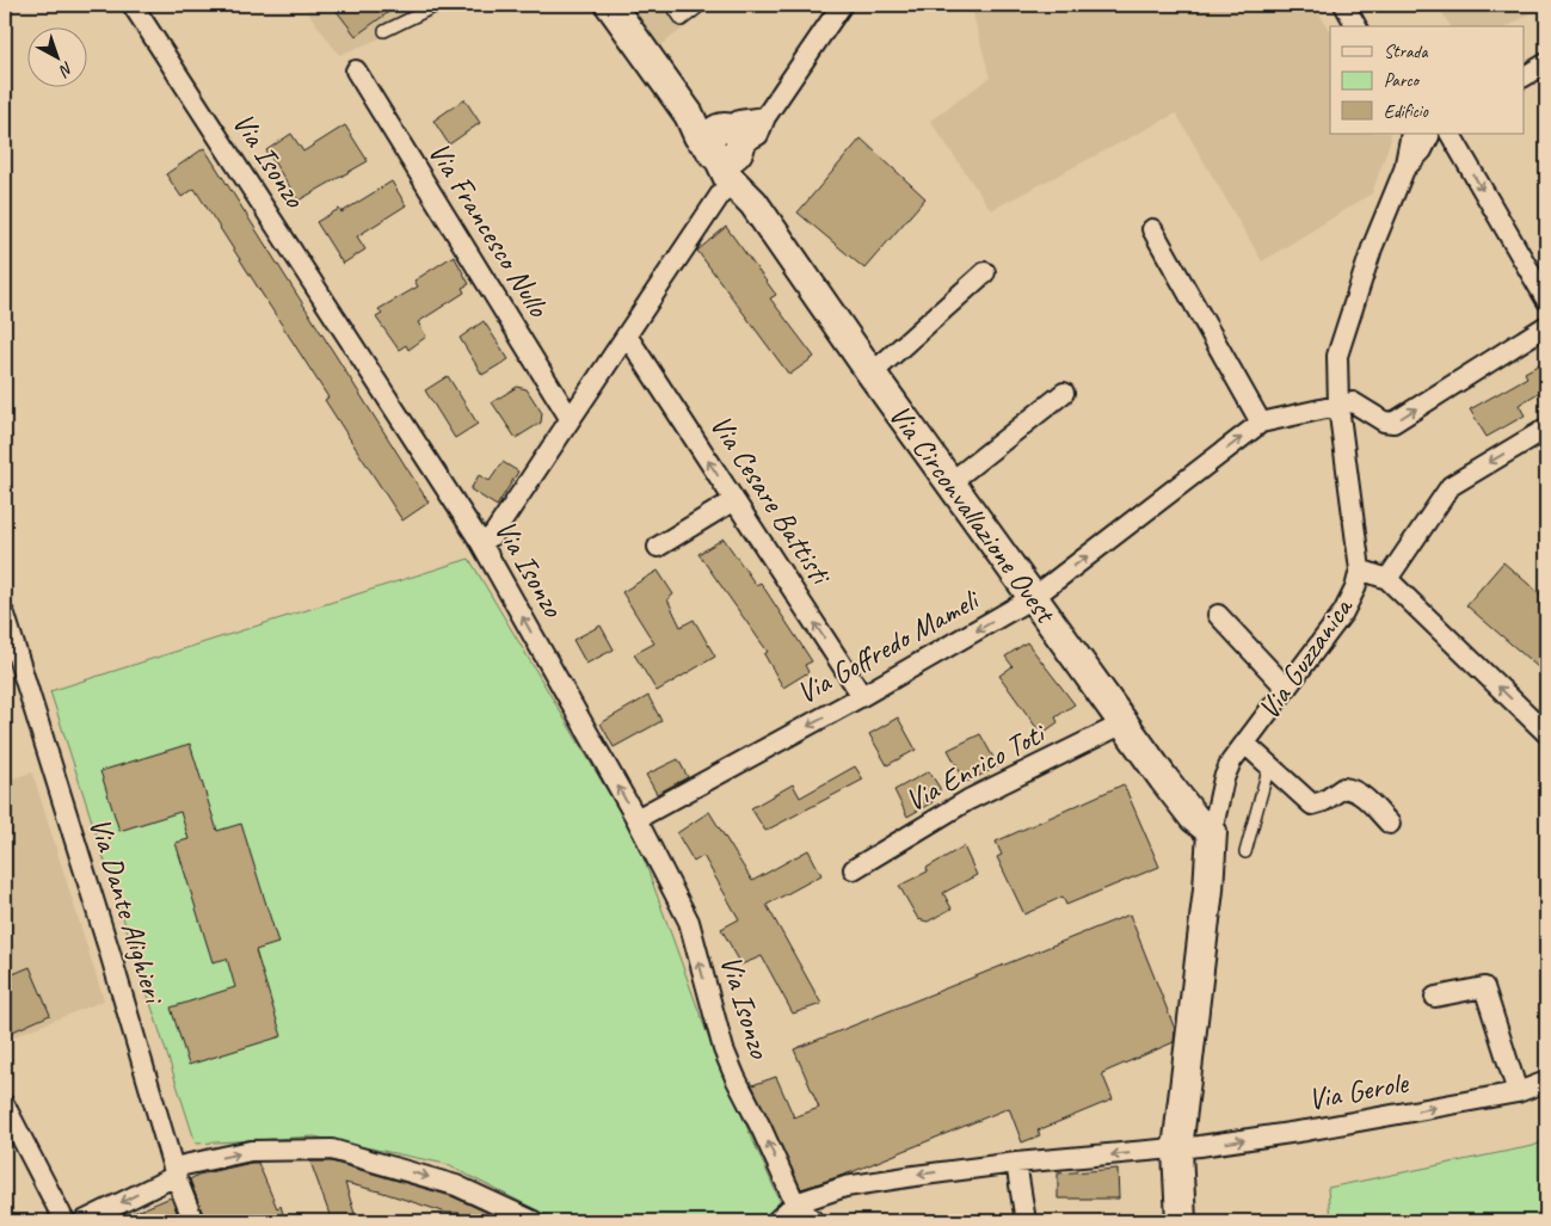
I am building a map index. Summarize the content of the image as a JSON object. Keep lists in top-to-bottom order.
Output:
{
  "streets": {
    "street": [
      "Via Isonzo",
      "Via Francesco Nullo",
      "Via Cesare Battisti",
      "Via Circonvallazione Ovest",
      "Via Goffredo Mameli",
      "Via Guzzanica",
      "Via Enrico Toti",
      "Via Dante Alighieri",
      "Via Gerole"
    ]
  },
  "crossings": [
    ["Via Isonzo", "Via Goffredo Mameli"],
    ["Via Isonzo", "Via Gerole"],
    ["Via Cesare Battisti", "Via Goffredo Mameli"],
    ["Via Circonvallazione Ovest", "Via Goffredo Mameli"],
    ["Via Circonvallazione Ovest", "Via Guzzanica"],
    ["Via Circonvallazione Ovest", "Via Enrico Toti"],
    ["Via Goffredo Mameli", "Via Guzzanica"],
    ["Via Guzzanica", "Via Gerole"]
  ],
  "one_way": ["Via Isonzo", "Via Cesare Battisti"],
  "legend": ["Strada", "Parco", "Edificio"],
  "north": "bottom right"
}
